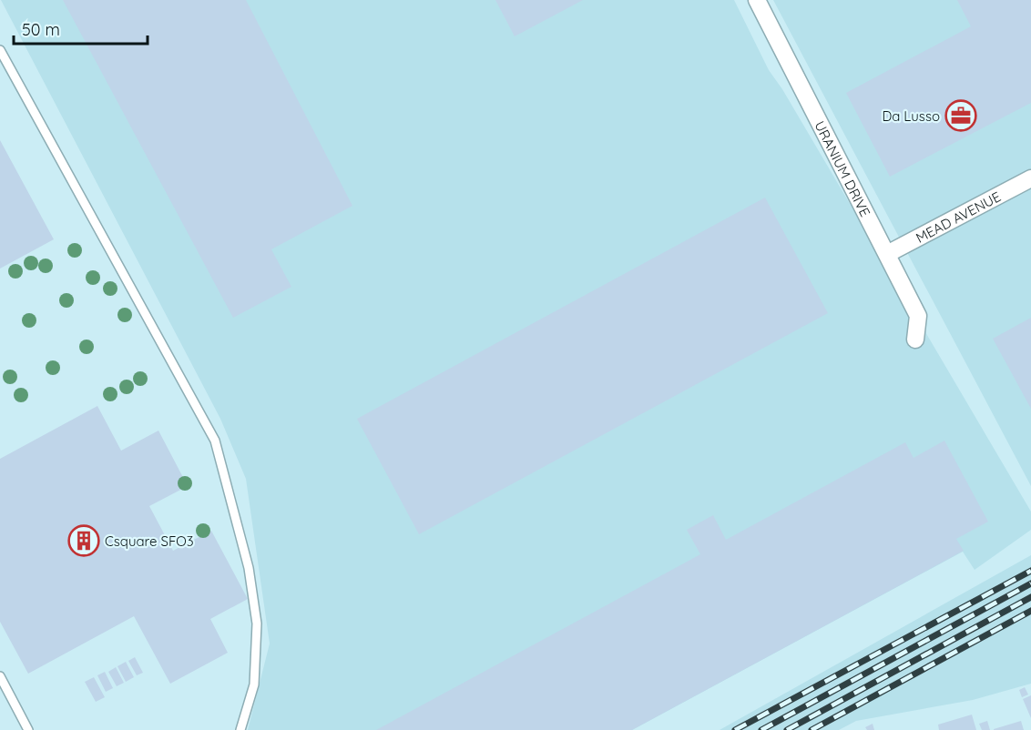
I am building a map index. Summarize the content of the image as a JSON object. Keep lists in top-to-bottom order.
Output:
{
  "streets": {
    "street": ["URANIUM DRIVE", "MEAD AVENUE"]
  },
  "crossings": [
    ["URANIUM DRIVE", "MEAD AVENUE"]
  ],
  "places": {
    "office": ["Da Lusso"],
    "building": ["Csquare SFO3"]
  },
  "scale_bar": "50 m"
}
